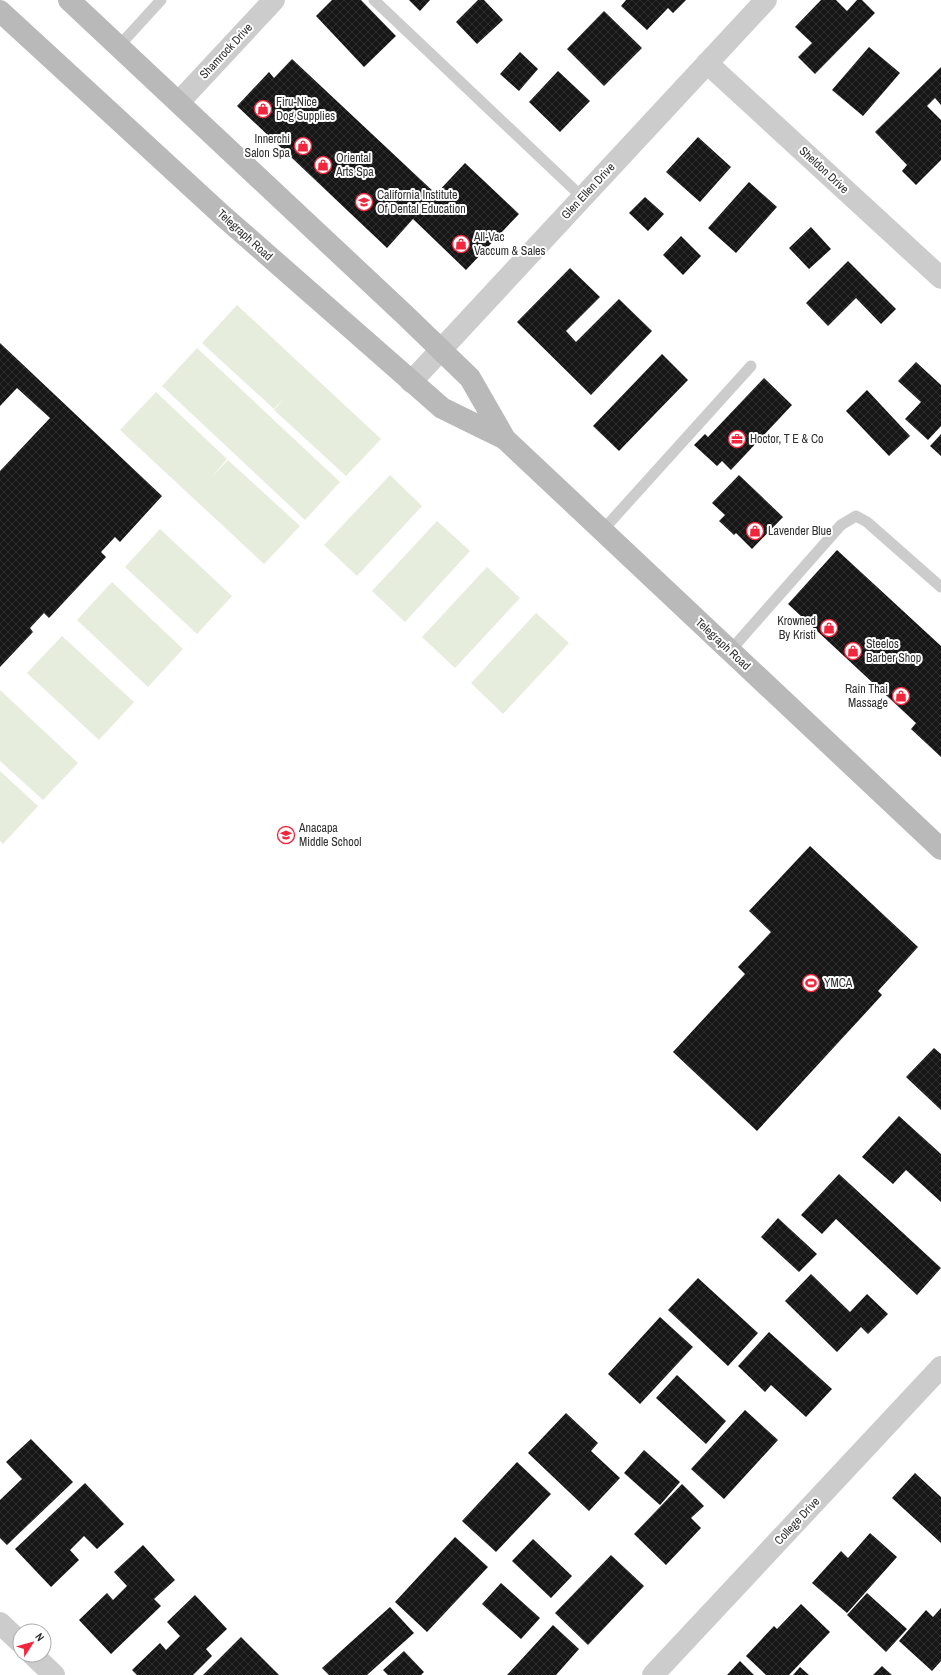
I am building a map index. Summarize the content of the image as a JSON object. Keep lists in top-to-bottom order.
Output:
{
  "streets": {
    "main road": ["Telegraph Road"],
    "street": [
      "Shamrock Drive",
      "Sheldon Drive",
      "Glen Ellen Drive",
      "College Drive"
    ]
  },
  "crossings": [
    ["Shamrock Drive", "Telegraph Road"],
    ["Sheldon Drive", "Glen Ellen Drive"],
    ["Glen Ellen Drive", "Telegraph Road"]
  ],
  "places": {
    "shop": [
      "Firu-Nice Dog Supplies",
      "Innerchi Salon Spa",
      "Oriental Arts Spa",
      "All-Vac Vaccum & Sales",
      "Lavender Blue",
      "Krowned By Kristi",
      "Steelos Barber Shop",
      "Rain Thai Massage"
    ],
    "school or university": ["California Institute Of Dental Education", "Anacapa Middle School"],
    "office": ["Hoctor, T E & Co"],
    "sports": ["YMCA"]
  },
  "north": "top right"
}
